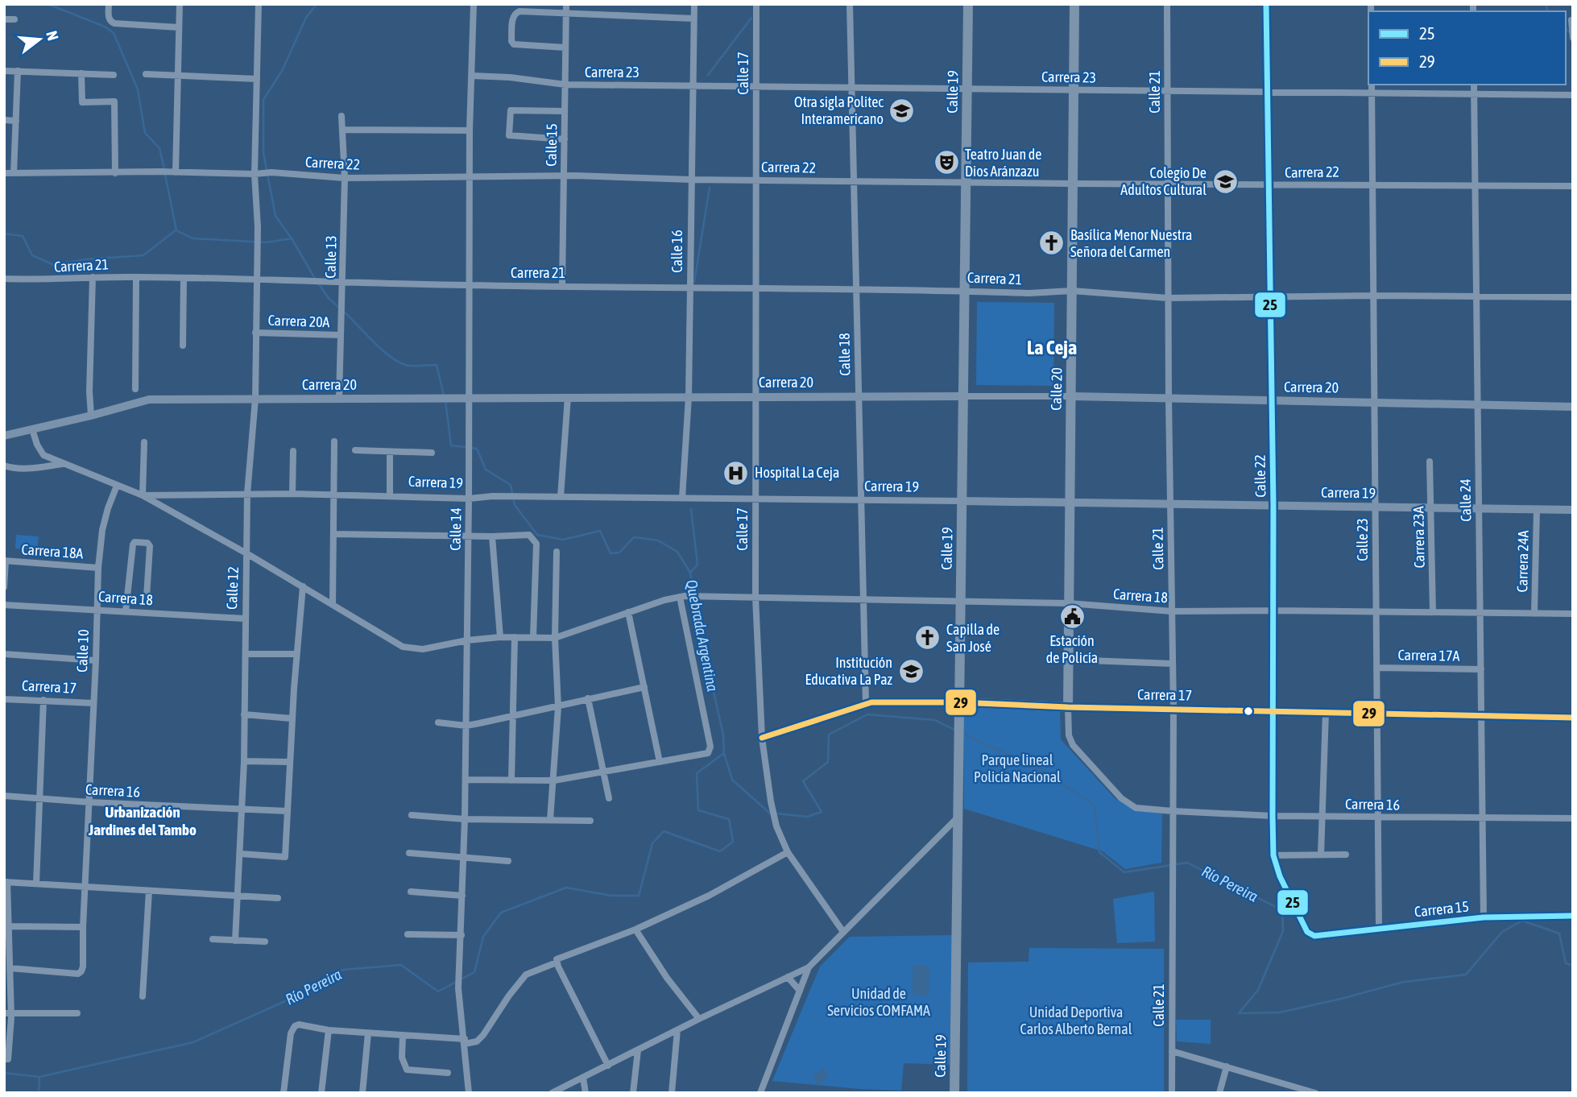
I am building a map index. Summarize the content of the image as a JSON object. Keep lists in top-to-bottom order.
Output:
{
  "streets": {
    "main road": [
      "Calle 19",
      "Carrera 20",
      "Calle 20",
      "Carrera 19",
      "Carrera 17"
    ],
    "street": [
      "Carrera 23",
      "Calle 17",
      "Calle 21",
      "Calle 15",
      "Carrera 22",
      "Calle 16",
      "Calle 13",
      "Carrera 21",
      "Carrera 20A",
      "Calle 18",
      "Calle 22",
      "Calle 24",
      "Calle 14",
      "Carrera 23A",
      "Calle 23",
      "Carrera 18A",
      "Carrera 24A",
      "Calle 12",
      "Carrera 18",
      "Calle 10",
      "Carrera 17A",
      "Carrera 16",
      "Carrera 15"
    ]
  },
  "crossings": [
    ["Carrera 23", "Calle 17"],
    ["Carrera 23", "Calle 19"],
    ["Carrera 23", "Calle 21"],
    ["Carrera 23", "Calle 15"],
    ["Carrera 23", "Calle 16"],
    ["Carrera 23", "Calle 18"],
    ["Carrera 23", "Calle 20"],
    ["Carrera 23", "Calle 22"],
    ["Carrera 23", "Calle 24"],
    ["Carrera 23", "Calle 14"],
    ["Carrera 23", "Calle 23"],
    ["Calle 17", "Carrera 22"],
    ["Calle 17", "Carrera 21"],
    ["Calle 17", "Carrera 20"],
    ["Calle 17", "Carrera 19"],
    ["Calle 17", "Carrera 18"],
    ["Calle 17", "Carrera 17"],
    ["Calle 19", "Carrera 22"],
    ["Calle 19", "Carrera 21"],
    ["Calle 19", "Carrera 20"],
    ["Calle 19", "Carrera 19"],
    ["Calle 19", "Carrera 18"],
    ["Calle 19", "Carrera 17"],
    ["Calle 21", "Carrera 22"],
    ["Calle 21", "Carrera 21"],
    ["Calle 21", "Carrera 20"],
    ["Calle 21", "Carrera 19"],
    ["Calle 21", "Carrera 18"],
    ["Calle 21", "Carrera 17"],
    ["Calle 21", "Carrera 16"],
    ["Calle 15", "Carrera 22"],
    ["Calle 15", "Carrera 21"],
    ["Carrera 22", "Calle 16"],
    ["Carrera 22", "Calle 13"],
    ["Carrera 22", "Calle 18"],
    ["Carrera 22", "Calle 20"],
    ["Carrera 22", "Calle 22"],
    ["Carrera 22", "Calle 24"],
    ["Carrera 22", "Calle 14"],
    ["Carrera 22", "Calle 23"],
    ["Carrera 22", "Calle 12"],
    ["Calle 16", "Carrera 21"],
    ["Calle 16", "Carrera 20"],
    ["Calle 16", "Carrera 19"],
    ["Calle 13", "Carrera 21"],
    ["Calle 13", "Carrera 20A"],
    ["Calle 13", "Carrera 20"],
    ["Carrera 21", "Calle 18"],
    ["Carrera 21", "Calle 20"],
    ["Carrera 21", "Calle 22"],
    ["Carrera 21", "Calle 24"],
    ["Carrera 21", "Calle 14"],
    ["Carrera 21", "Calle 23"],
    ["Carrera 21", "Calle 12"],
    ["Carrera 20A", "Calle 12"],
    ["Calle 18", "Carrera 20"],
    ["Calle 18", "Carrera 19"],
    ["Calle 18", "Carrera 18"],
    ["Calle 18", "Carrera 17"],
    ["Carrera 20", "Calle 20"],
    ["Carrera 20", "Calle 22"],
    ["Carrera 20", "Carrera 19"],
    ["Carrera 20", "Calle 24"],
    ["Carrera 20", "Calle 14"],
    ["Carrera 20", "Calle 23"],
    ["Carrera 20", "Calle 12"],
    ["Calle 20", "Carrera 19"],
    ["Calle 20", "Carrera 18"],
    ["Calle 20", "Carrera 17"],
    ["Calle 20", "Carrera 16"],
    ["Calle 22", "Carrera 19"],
    ["Calle 22", "Carrera 18"],
    ["Calle 22", "Carrera 17"],
    ["Calle 22", "Carrera 16"],
    ["Calle 22", "Carrera 15"],
    ["Carrera 19", "Calle 24"],
    ["Carrera 19", "Calle 14"],
    ["Carrera 19", "Carrera 23A"],
    ["Carrera 19", "Calle 23"],
    ["Carrera 19", "Carrera 24A"],
    ["Carrera 19", "Calle 12"],
    ["Carrera 19", "Calle 10"],
    ["Calle 24", "Carrera 18"],
    ["Calle 24", "Carrera 17A"],
    ["Calle 24", "Carrera 17"],
    ["Calle 24", "Carrera 16"],
    ["Calle 24", "Carrera 15"],
    ["Carrera 23A", "Carrera 18"],
    ["Calle 23", "Carrera 18"],
    ["Calle 23", "Carrera 17A"],
    ["Calle 23", "Carrera 17"],
    ["Calle 23", "Carrera 16"],
    ["Calle 23", "Carrera 15"],
    ["Carrera 18A", "Calle 10"],
    ["Carrera 24A", "Carrera 18"],
    ["Calle 12", "Carrera 18"],
    ["Calle 12", "Carrera 16"],
    ["Carrera 18", "Calle 10"],
    ["Calle 10", "Carrera 17"],
    ["Calle 10", "Carrera 16"],
    ["Carrera 17", "Carrera 16"]
  ],
  "districts": ["La Ceja", "Urbanización Jardines del Tambo"],
  "water": ["Quebrada Argentina", "Río Pereira"],
  "parks": ["Parque lineal Policía Nacional", "Unidad de Servicios COMFAMA", "Unidad Deportiva Carlos Alberto Bernal"],
  "places": {
    "school or university": ["Otra sigla Politec Interamericano", "Colegio De Adultos Cultural", "Institución Educativa La Paz"],
    "theatre": ["Teatro Juan de Dios Aránzazu"],
    "church": ["Basílica Menor Nuestra Señora del Carmen", "Capilla de San José"],
    "hospital": ["Hospital La Ceja"],
    "public building": ["Estación de Policía"]
  },
  "lines": ["transit line 25", "transit line 29"],
  "legend": ["25", "29"],
  "north": "right"
}
